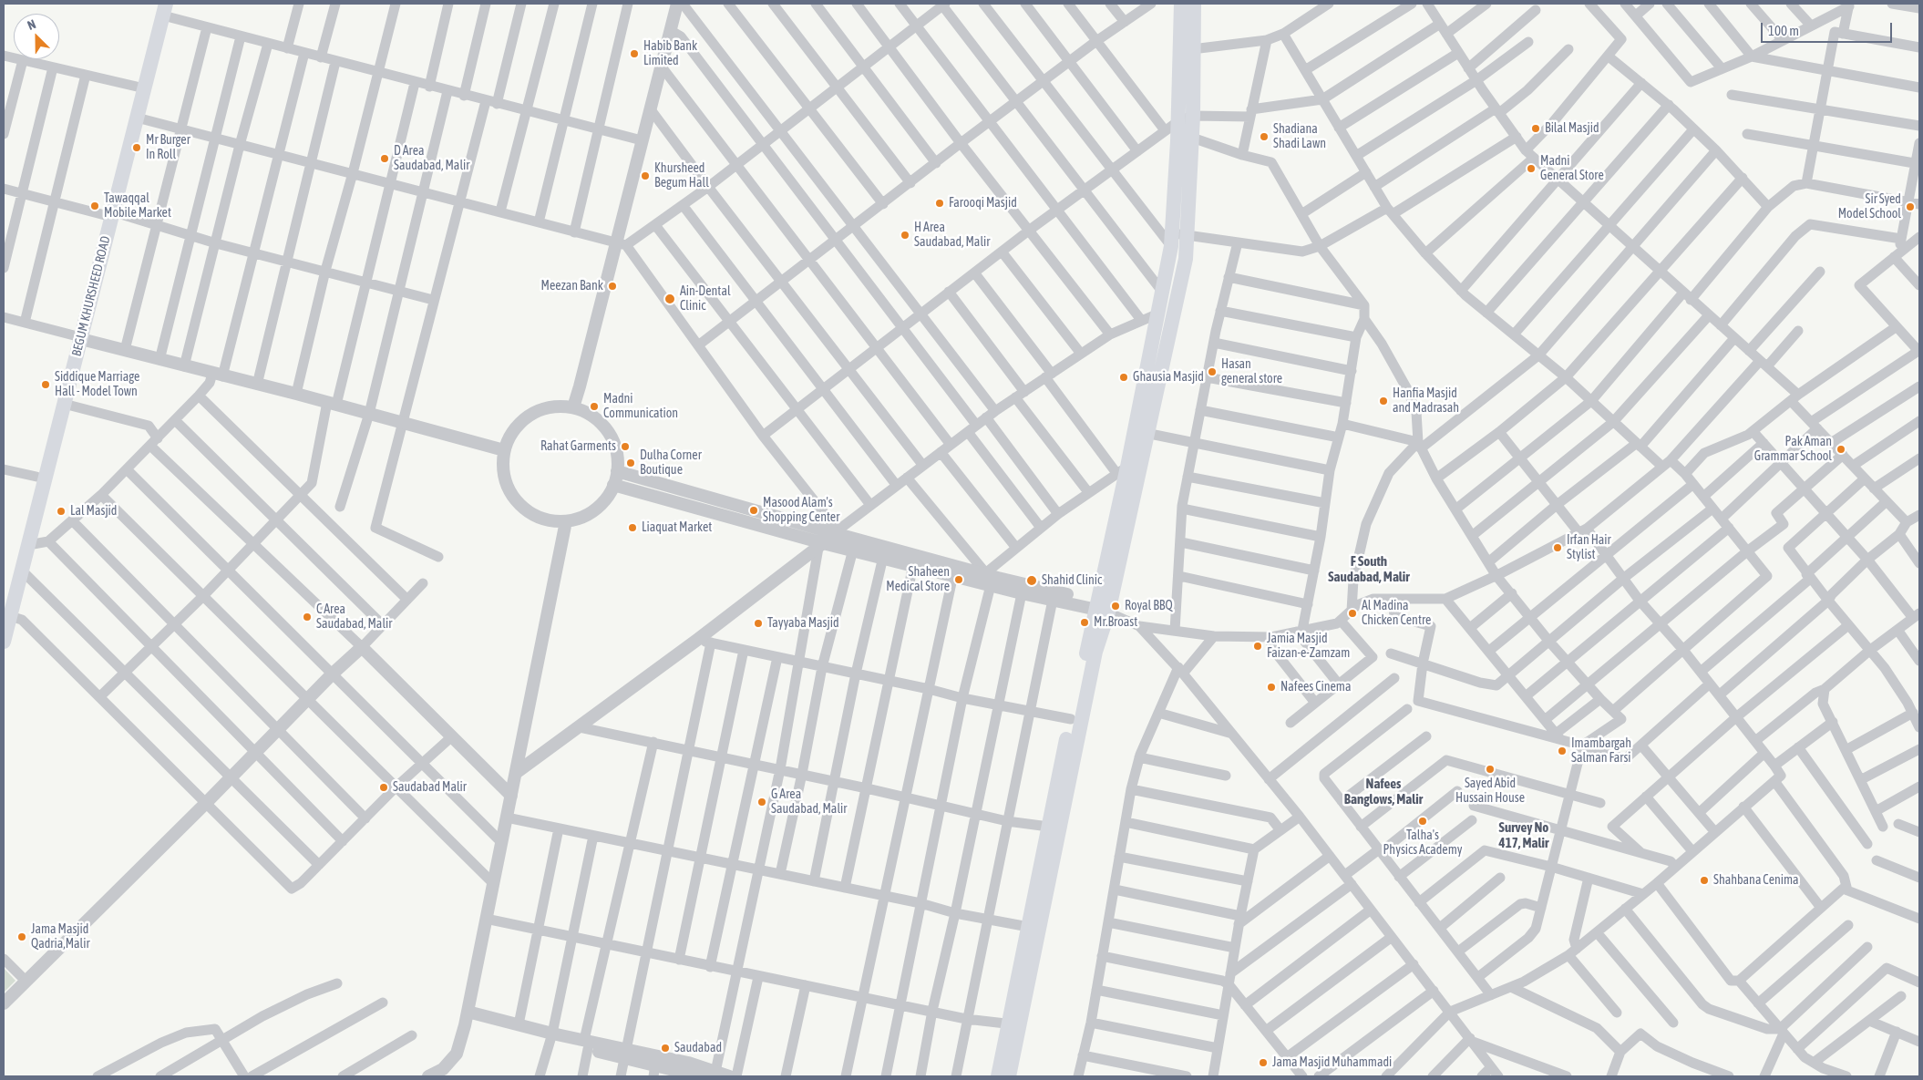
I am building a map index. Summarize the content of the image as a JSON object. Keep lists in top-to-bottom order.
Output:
{
  "streets": {
    "main road": ["BEGUM KHURSHEED ROAD"]
  },
  "districts": ["F South Saudabad, Malir", "Nafees Banglows, Malir", "Survey No 417, Malir"],
  "places": [
    "Habib Bank Limited",
    "Bilal Masjid",
    "Shadiana Shadi Lawn",
    "Mr Burger In Roll",
    "D Area Saudabad, Malir",
    "Madni General Store",
    "Khursheed Begum Hall",
    "Farooqi Masjid",
    "Tawaqqal Mobile Market",
    "Sir Syed Model School",
    "H Area Saudabad, Malir",
    "Meezan Bank",
    "Ain-Dental Clinic",
    "Hasan general store",
    "Ghausia Masjid",
    "Siddique Marriage Hall - Model Town",
    "Hanfia Masjid and Madrasah",
    "Madni Communication",
    "Rahat Garments",
    "Pak Aman Grammar School",
    "Dulha Corner Boutique",
    "Masood Alam's Shopping Center",
    "Lal Masjid",
    "Liaquat Market",
    "Irfan Hair Stylist",
    "Shaheen Medical Store",
    "Shahid Clinic",
    "Royal BBQ",
    "Al Madina Chicken Centre",
    "C Area Saudabad, Malir",
    "Mr.Broast",
    "Tayyaba Masjid",
    "Jamia Masjid Faizan-e-Zamzam",
    "Nafees Cinema",
    "Imambargah Salman Farsi",
    "Sayed Abid Hussain House",
    "Saudabad Malir",
    "G Area Saudabad, Malir",
    "Talha's Physics Academy",
    "Shahbana Cenima",
    "Jama Masjid Qadria,Malir",
    "Saudabad",
    "Jama Masjid Muhammadi"
  ],
  "scale_bar": "100 m",
  "north": "top left"
}
